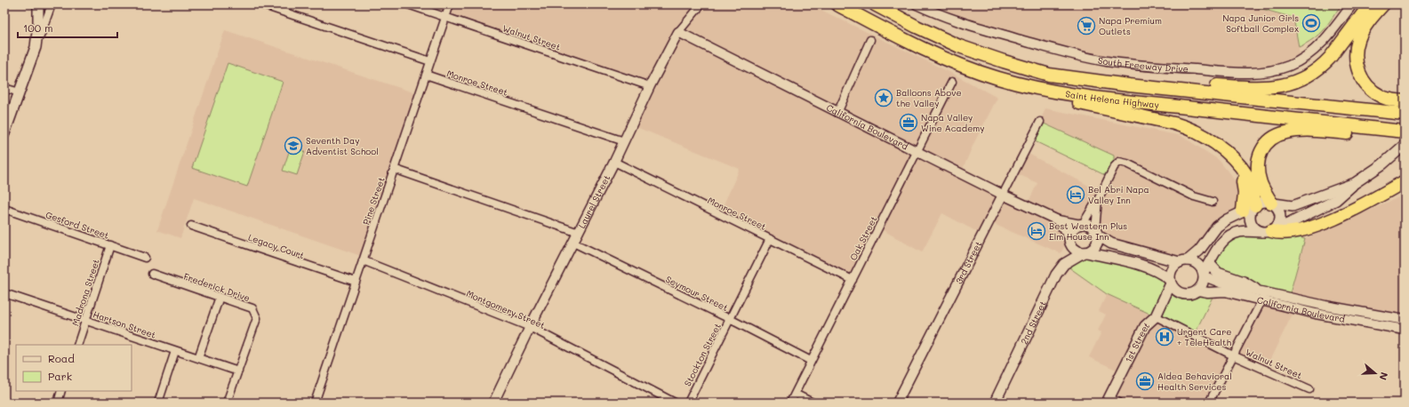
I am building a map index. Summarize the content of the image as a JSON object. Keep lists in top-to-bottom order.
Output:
{
  "streets": {
    "highway": ["Saint Helena Highway"],
    "main road": ["2nd Street", "1st Street"],
    "street": [
      "Walnut Street",
      "South Freeway Drive",
      "Monroe Street",
      "California Boulevard",
      "Pine Street",
      "Laurel Street",
      "Gesford Street",
      "Oak Street",
      "Legacy Court",
      "3rd Street",
      "Frederick Drive",
      "Madrona Street",
      "Seymour Street",
      "Montgomery Street",
      "Hartson Street",
      "Stockton Street"
    ]
  },
  "crossings": [
    ["Walnut Street", "Pine Street"],
    ["Walnut Street", "Laurel Street"],
    ["Walnut Street", "1st Street"],
    ["Monroe Street", "Pine Street"],
    ["Monroe Street", "Laurel Street"],
    ["Monroe Street", "Oak Street"],
    ["Monroe Street", "Stockton Street"],
    ["California Boulevard", "Laurel Street"],
    ["California Boulevard", "Oak Street"],
    ["California Boulevard", "3rd Street"],
    ["California Boulevard", "2nd Street"],
    ["California Boulevard", "1st Street"],
    ["Pine Street", "Legacy Court"],
    ["Pine Street", "Montgomery Street"],
    ["Laurel Street", "Seymour Street"],
    ["Laurel Street", "Montgomery Street"],
    ["Gesford Street", "Madrona Street"],
    ["Oak Street", "Seymour Street"],
    ["Frederick Drive", "Hartson Street"],
    ["Madrona Street", "Hartson Street"],
    ["Seymour Street", "Stockton Street"]
  ],
  "places": {
    "sports": ["Napa Junior Girls Softball Complex"],
    "supermarket": ["Napa Premium Outlets"],
    "place": ["Balloons Above the Valley"],
    "office": ["Napa Valley Wine Academy", "Aldea Behavioral Health Services"],
    "school or university": ["Seventh Day Adventist School"],
    "hotel": ["Bel Abri Napa Valley Inn", "Best Western Plus Elm House Inn"],
    "hospital": ["Urgent Care + TeleHealth"]
  },
  "legend": ["Road", "Park"],
  "scale_bar": "100 m",
  "north": "right"
}
